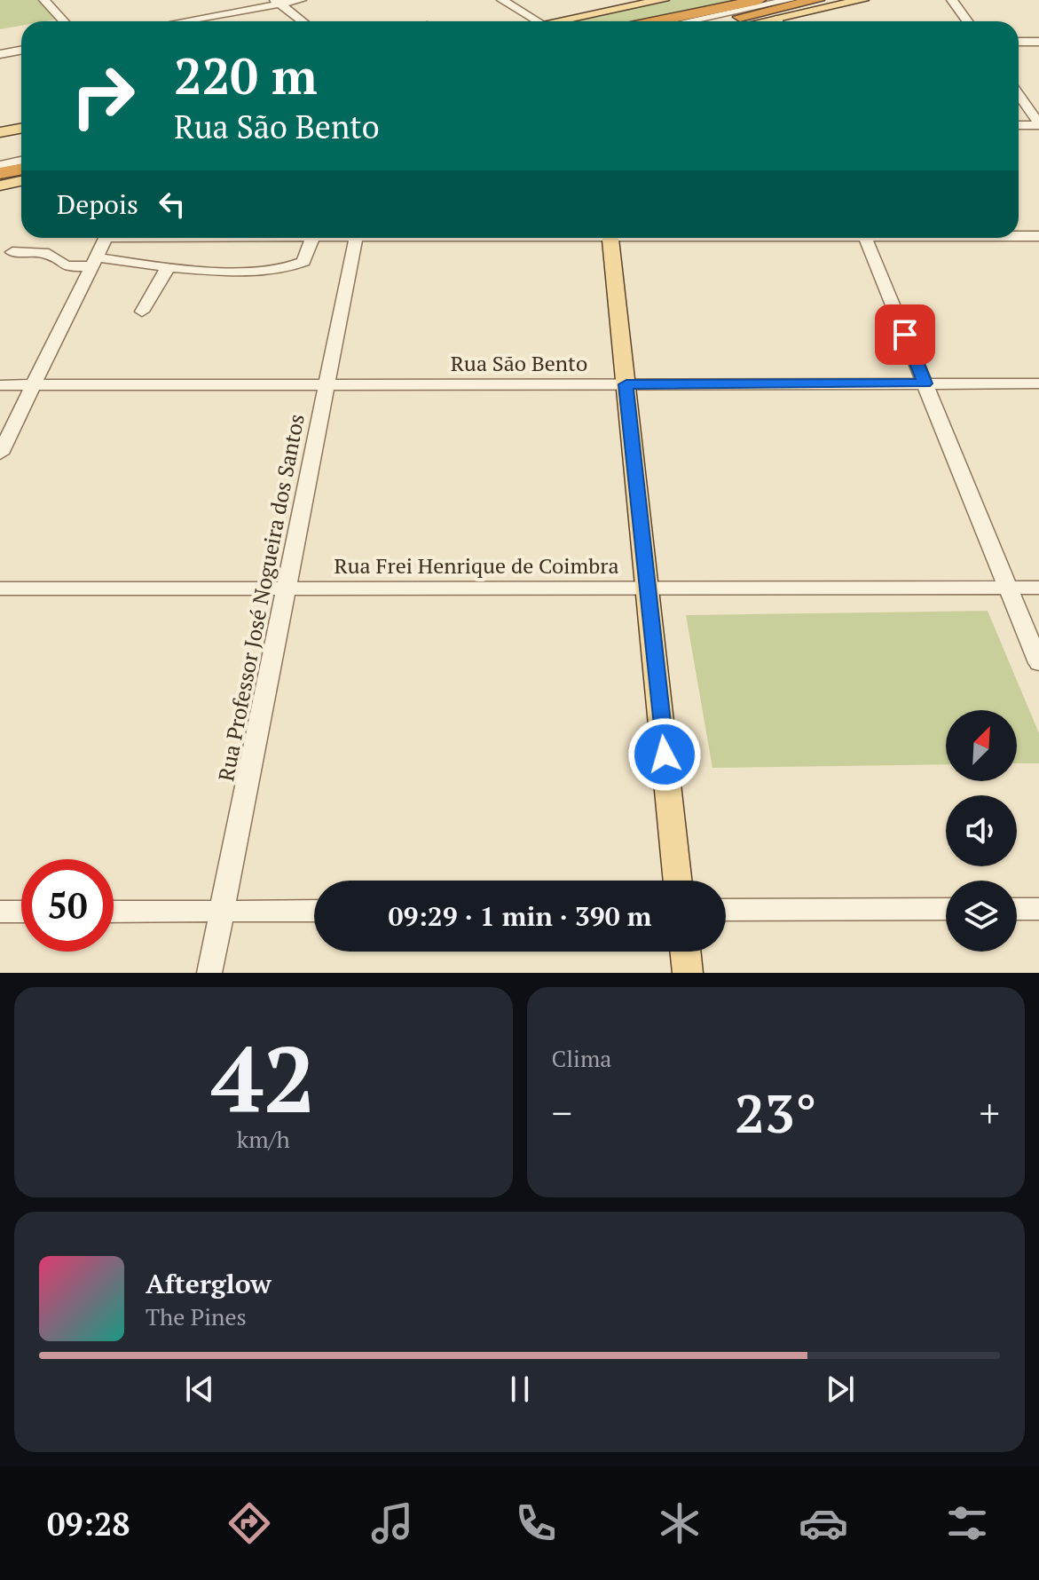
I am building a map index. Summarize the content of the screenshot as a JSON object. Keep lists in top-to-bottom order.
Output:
{
  "streets": {
    "street": ["Rua São Bento", "Rua Frei Henrique de Coimbra", "Rua Professor José Nogueira dos Santos"]
  },
  "crossings": [
    ["Rua São Bento", "Rua Professor José Nogueira dos Santos"],
    ["Rua Frei Henrique de Coimbra", "Rua Professor José Nogueira dos Santos"]
  ],
  "north": "top right",
  "page": {
    "turn": ["220 m", "Rua São Bento"],
    "then": "Depois",
    "limit": "50",
    "trip": "09:29 · 1 min · 390 m",
    "tile": [
      ["42", "km/h"],
      "Clima"
    ],
    "heat": ["−", "23°", "+"],
    "song": ["Afterglow", "The Pines"],
    "tabs": "09:28"
  }
}
